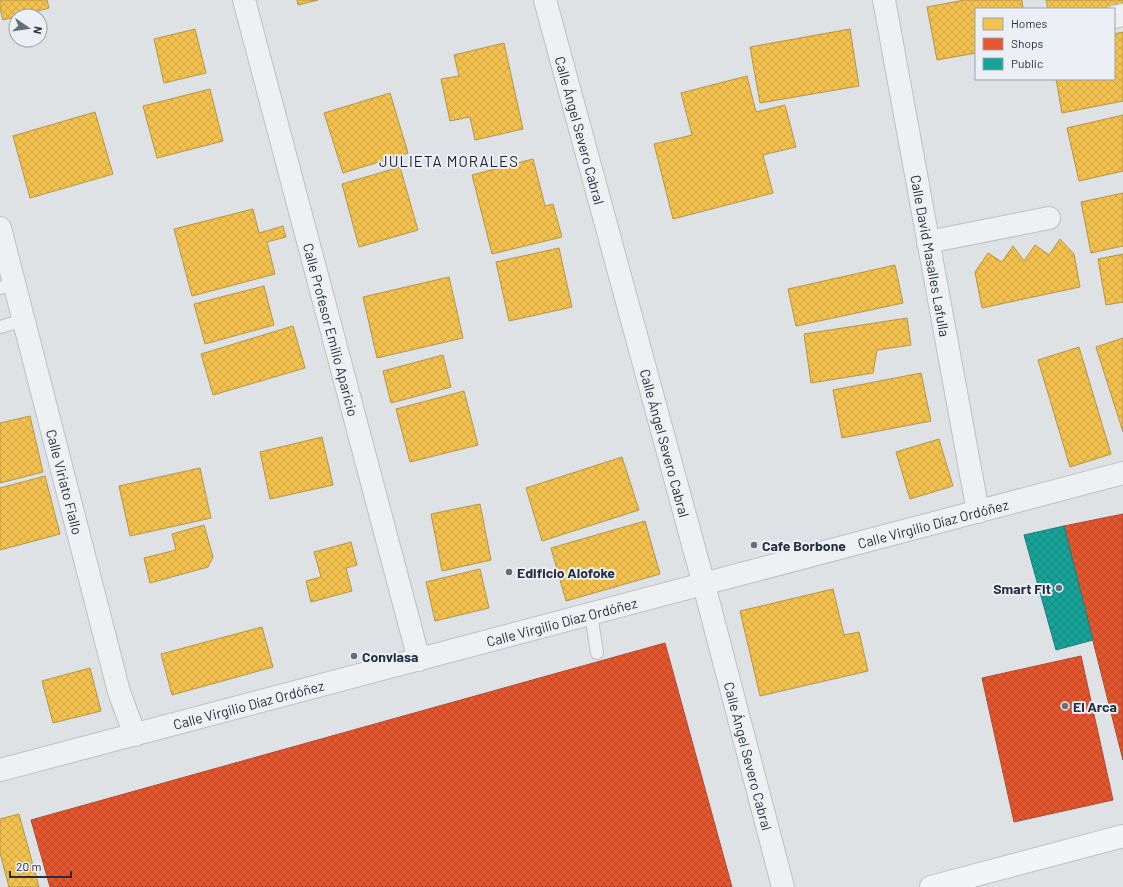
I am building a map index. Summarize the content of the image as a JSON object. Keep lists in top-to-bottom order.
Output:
{
  "streets": {
    "street": [
      "Calle Ángel Severo Cabral",
      "Calle David Masalles Lafulla",
      "Calle Profesor Emilio Aparicio",
      "Calle Viriato Fiallo",
      "Calle Virgilio Díaz Ordóñez"
    ]
  },
  "crossings": [
    ["Calle Ángel Severo Cabral", "Calle Virgilio Díaz Ordóñez"],
    ["Calle David Masalles Lafulla", "Calle Virgilio Díaz Ordóñez"],
    ["Calle Profesor Emilio Aparicio", "Calle Virgilio Díaz Ordóñez"],
    ["Calle Viriato Fiallo", "Calle Virgilio Díaz Ordóñez"]
  ],
  "districts": ["JULIETA MORALES"],
  "places": [
    "Cafe Borbone",
    "Edificio Alofoke",
    "Smart Fit",
    "Conviasa",
    "El Arca"
  ],
  "legend": ["Homes", "Shops", "Public"],
  "scale_bar": "20 m",
  "north": "right"
}
